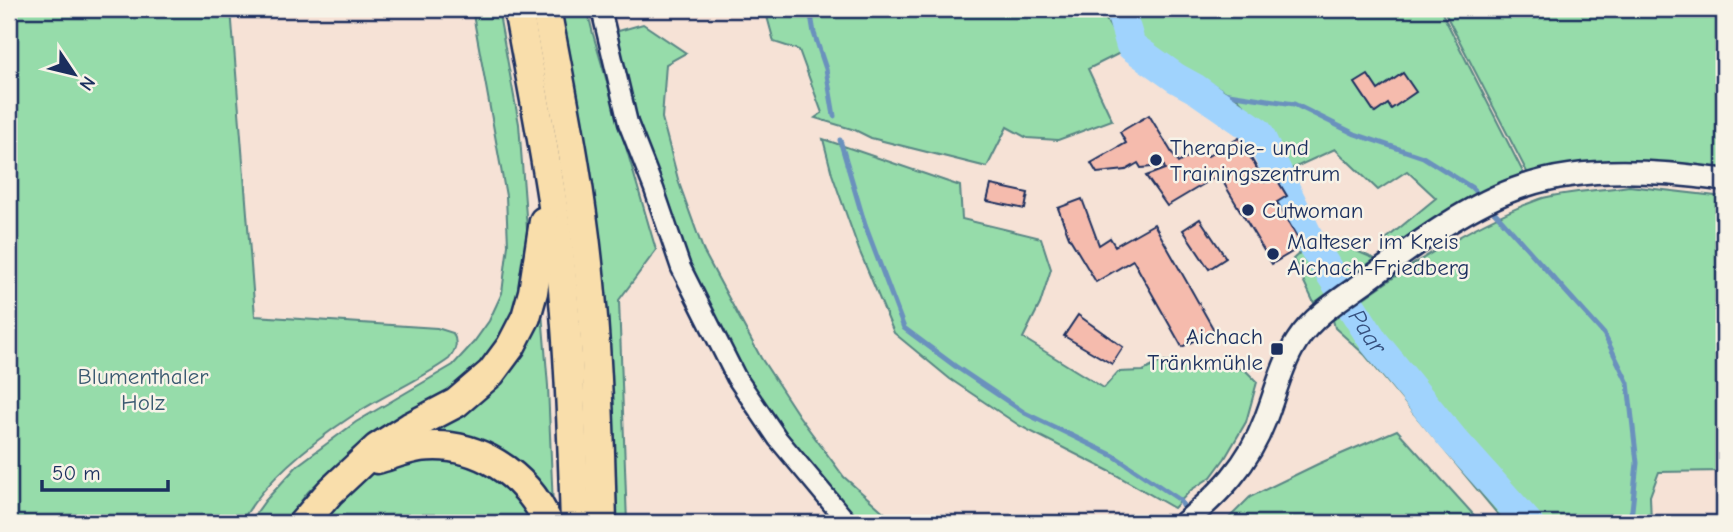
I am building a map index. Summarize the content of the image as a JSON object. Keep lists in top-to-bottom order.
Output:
{
  "water": ["Paar"],
  "parks": ["Blumenthaler Holz"],
  "places": {
    "other": ["Therapie- und Trainingszentrum", "Cutwoman", "Malteser im Kreis Aichach-Friedberg"],
    "transit": ["Aichach Tränkmühle"]
  },
  "scale_bar": "50 m",
  "north": "bottom right"
}
